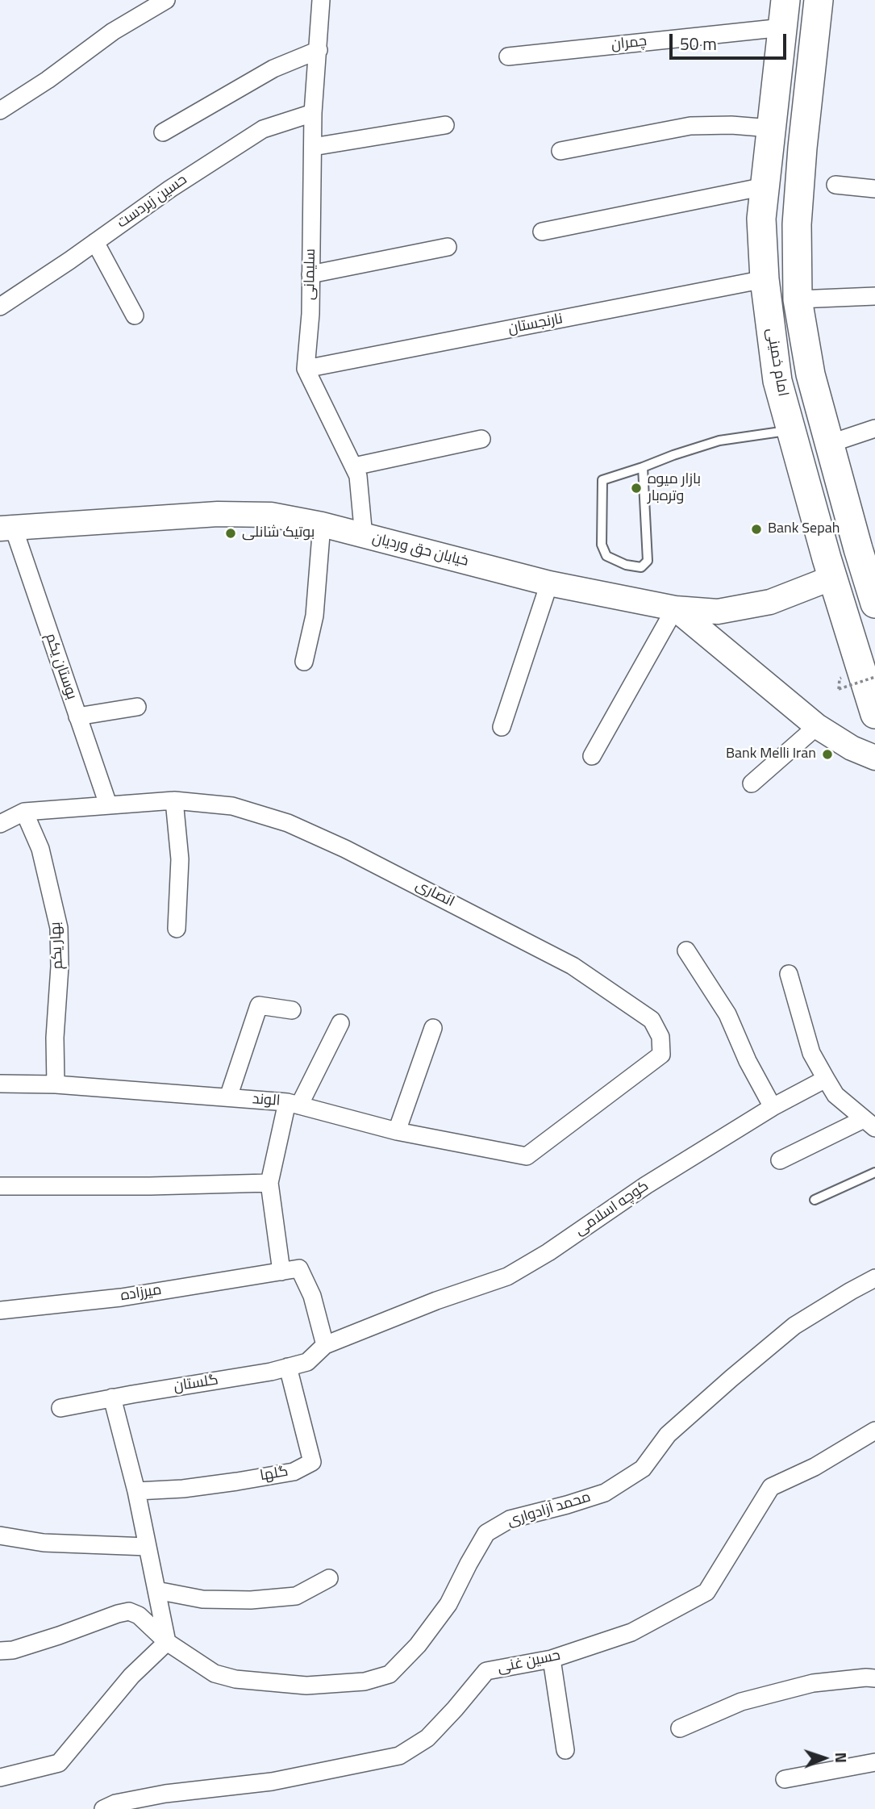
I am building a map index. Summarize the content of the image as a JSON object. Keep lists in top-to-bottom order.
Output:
{
  "streets": {
    "highway": ["امام خمینی"],
    "main road": ["خیابان حق وردیان"],
    "street": [
      "چمران",
      "حسین زبردست",
      "سلیمانی",
      "نارنجستان",
      "بوستان یکم",
      "انصاری",
      "بهار یکم",
      "الوند",
      "کوچه اسلامی",
      "میرزاده",
      "گلستان",
      "گلها",
      "محمد آزادواری",
      "حسین غنی"
    ]
  },
  "crossings": [
    ["چمران", "امام خمینی"],
    ["حسین زبردست", "سلیمانی"],
    ["سلیمانی", "نارنجستان"],
    ["نارنجستان", "امام خمینی"],
    ["امام خمینی", "خیابان حق وردیان"],
    ["خیابان حق وردیان", "بوستان یکم"],
    ["بوستان یکم", "انصاری"],
    ["انصاری", "بهار یکم"],
    ["انصاری", "الوند"],
    ["بهار یکم", "الوند"],
    ["کوچه اسلامی", "گلستان"],
    ["گلستان", "گلها"]
  ],
  "places": [
    "بازار میوه وتره‌بار",
    "Bank Sepah",
    "بوتیک شانلی",
    "Bank Melli Iran"
  ],
  "scale_bar": "50 m",
  "north": "right"
}
